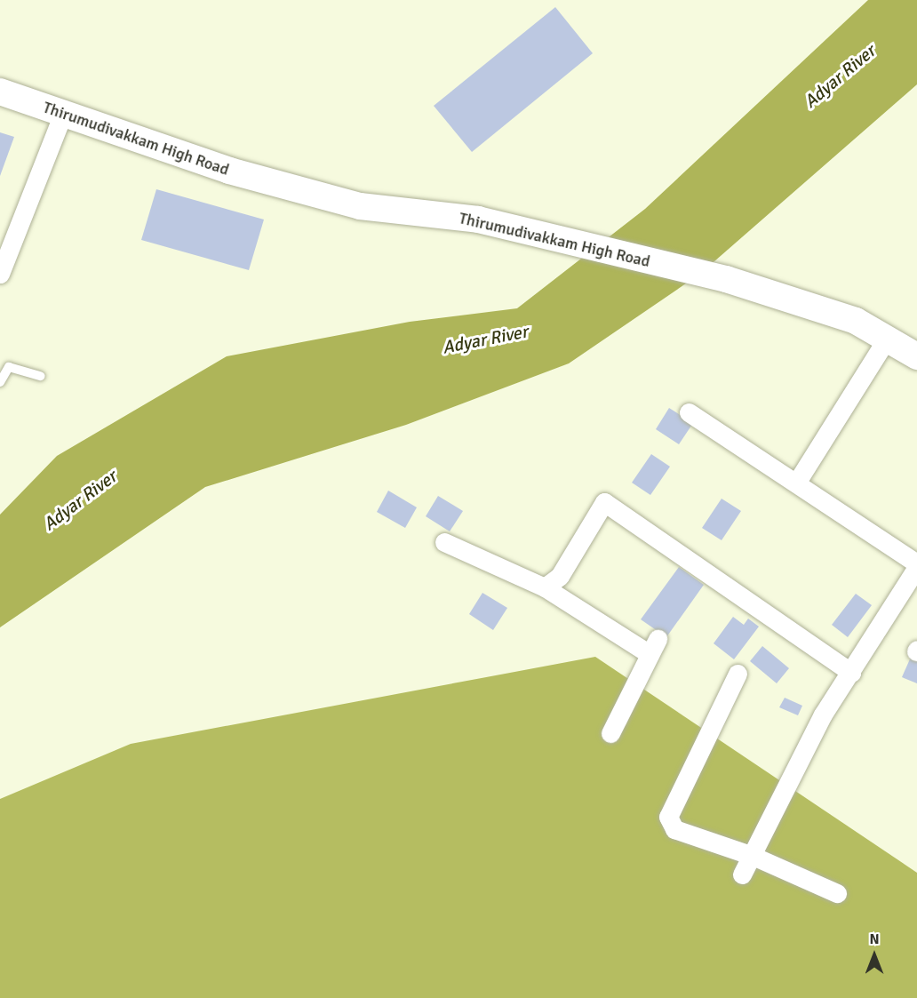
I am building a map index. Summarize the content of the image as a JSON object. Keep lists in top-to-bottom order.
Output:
{
  "streets": {
    "main road": ["Thirumudivakkam High Road"]
  },
  "water": ["Adyar River"],
  "north": "top"
}
